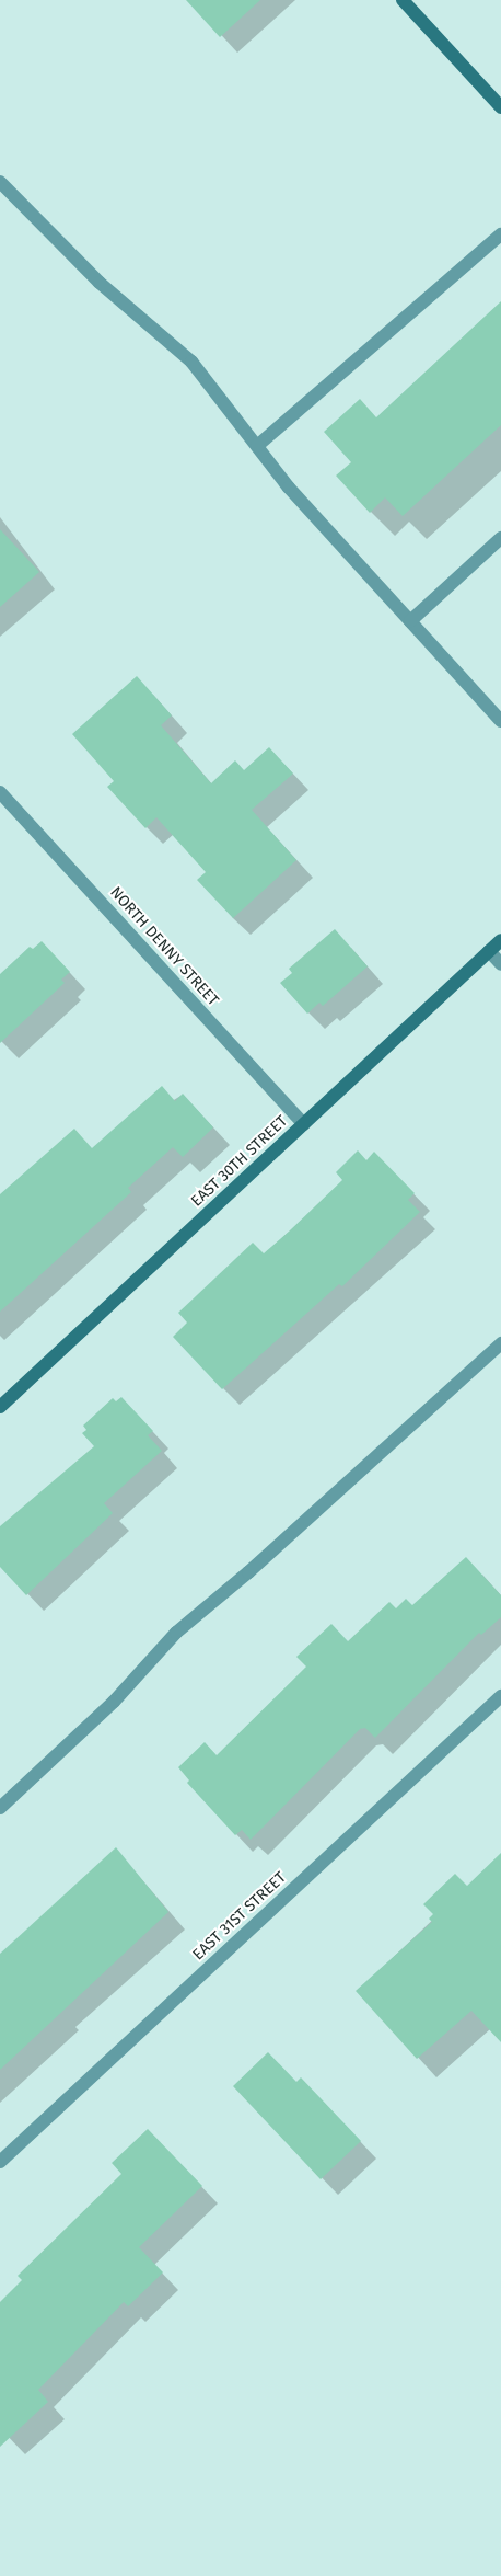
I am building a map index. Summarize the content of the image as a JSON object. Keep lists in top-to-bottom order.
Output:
{
  "streets": {
    "main road": ["EAST 30TH STREET"],
    "street": ["NORTH DENNY STREET", "EAST 31ST STREET"]
  },
  "crossings": [
    ["NORTH DENNY STREET", "EAST 30TH STREET"]
  ]
}
